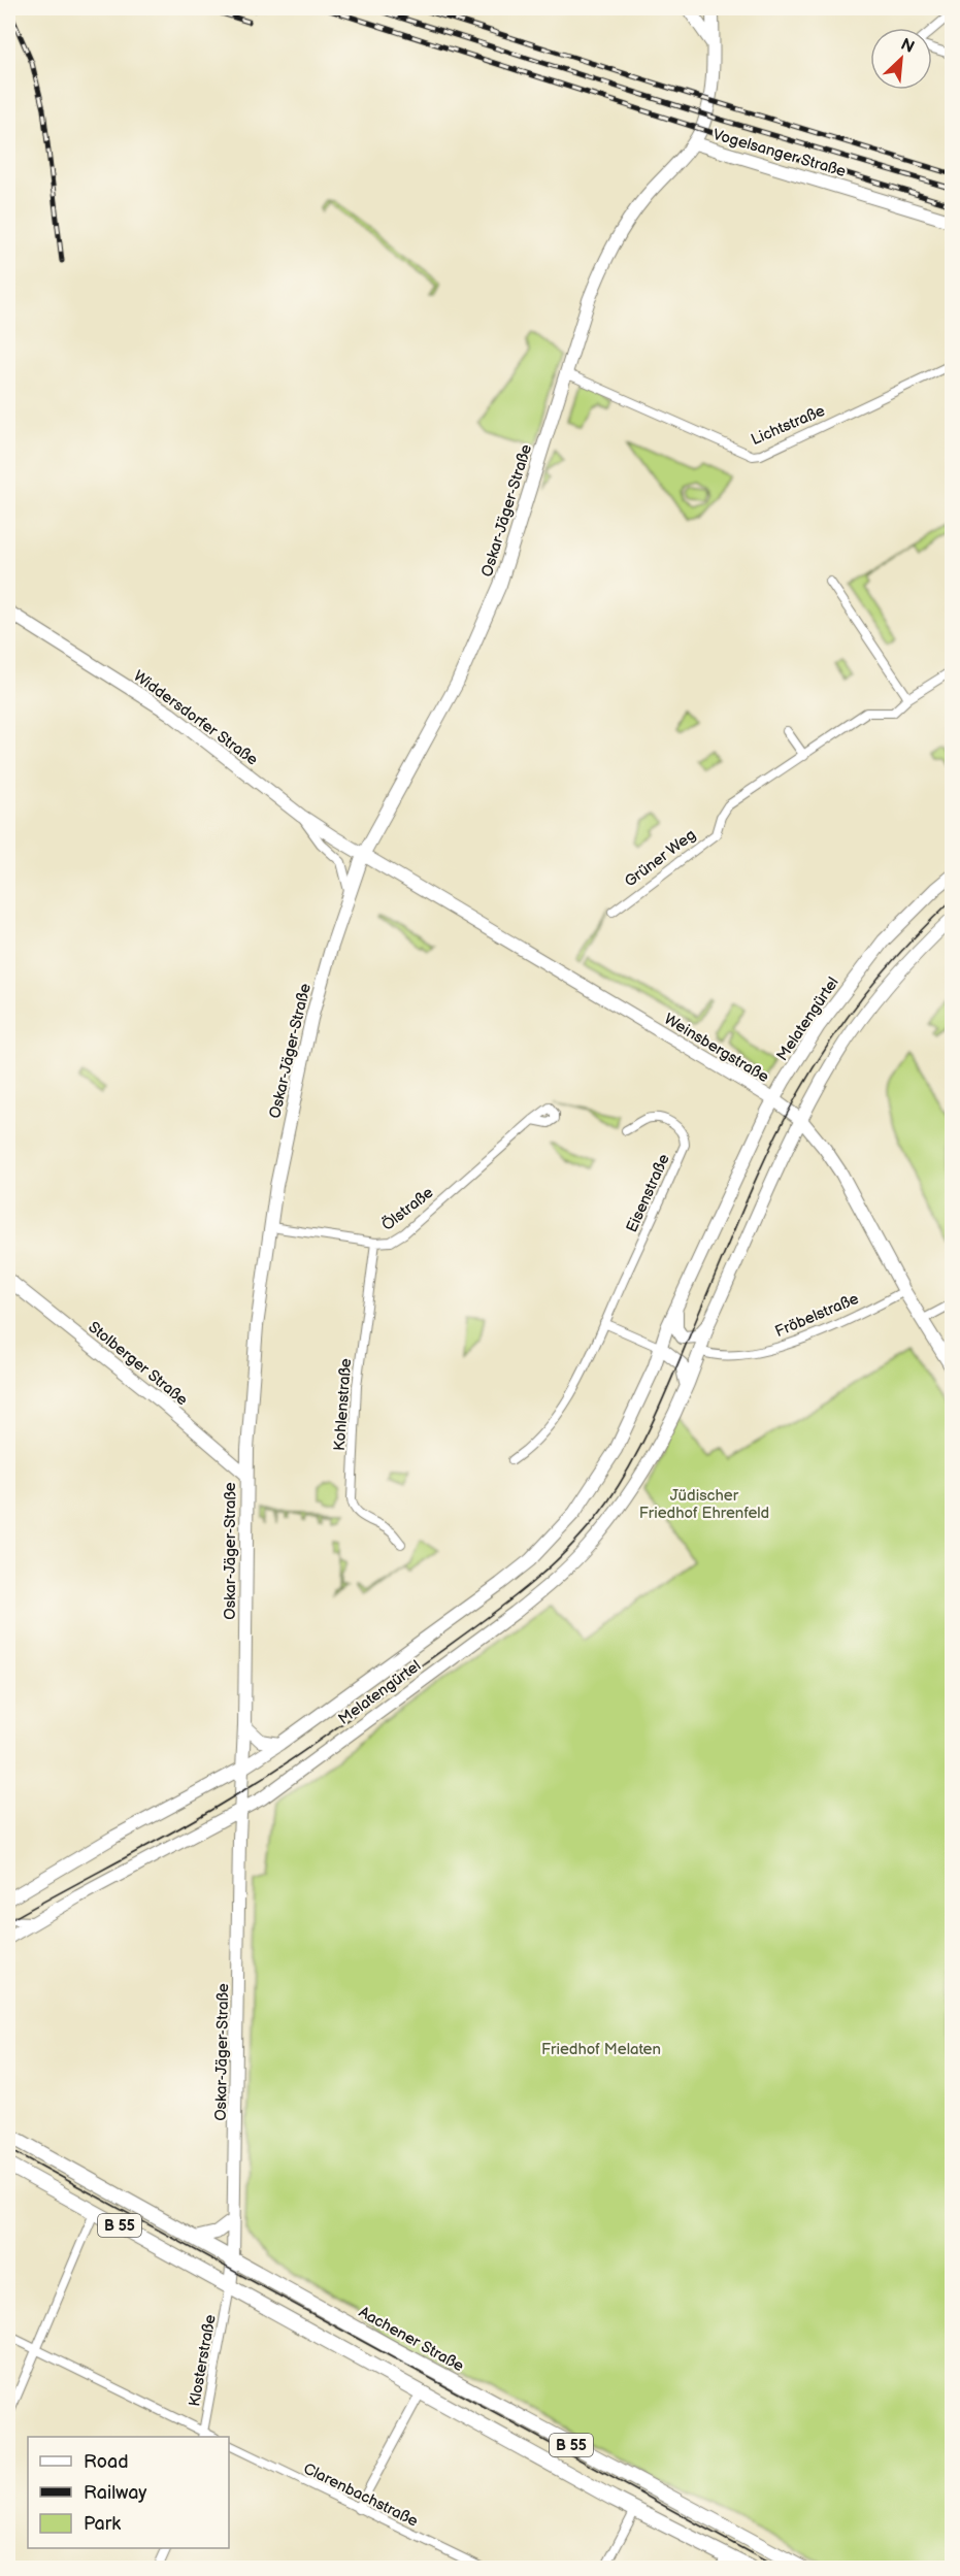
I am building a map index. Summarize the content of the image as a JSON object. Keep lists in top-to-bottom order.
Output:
{
  "streets": {
    "main road": [
      "Vogelsanger Straße",
      "Oskar-Jäger-Straße",
      "Widdersdorfer Straße",
      "Melatengürtel",
      "Weinsbergstraße",
      "Stolberger Straße",
      "B 55",
      "Aachener Straße"
    ],
    "street": [
      "Lichtstraße",
      "Grüner Weg",
      "Eisenstraße",
      "Ölstraße",
      "Fröbelstraße",
      "Kohlenstraße",
      "Klosterstraße",
      "Clarenbachstraße"
    ]
  },
  "crossings": [
    ["Vogelsanger Straße", "Oskar-Jäger-Straße"],
    ["Lichtstraße", "Oskar-Jäger-Straße"],
    ["Oskar-Jäger-Straße", "Widdersdorfer Straße"],
    ["Oskar-Jäger-Straße", "Melatengürtel"],
    ["Oskar-Jäger-Straße", "Weinsbergstraße"],
    ["Oskar-Jäger-Straße", "Ölstraße"],
    ["Oskar-Jäger-Straße", "Stolberger Straße"],
    ["Oskar-Jäger-Straße", "B 55"],
    ["Oskar-Jäger-Straße", "Aachener Straße"],
    ["Oskar-Jäger-Straße", "Klosterstraße"],
    ["Widdersdorfer Straße", "Weinsbergstraße"],
    ["Melatengürtel", "Weinsbergstraße"],
    ["Melatengürtel", "Fröbelstraße"],
    ["Weinsbergstraße", "Fröbelstraße"],
    ["Ölstraße", "Kohlenstraße"],
    ["B 55", "Klosterstraße"]
  ],
  "parks": ["Jüdischer Friedhof Ehrenfeld", "Friedhof Melaten"],
  "legend": ["Road", "Railway", "Park"],
  "north": "top right"
}
